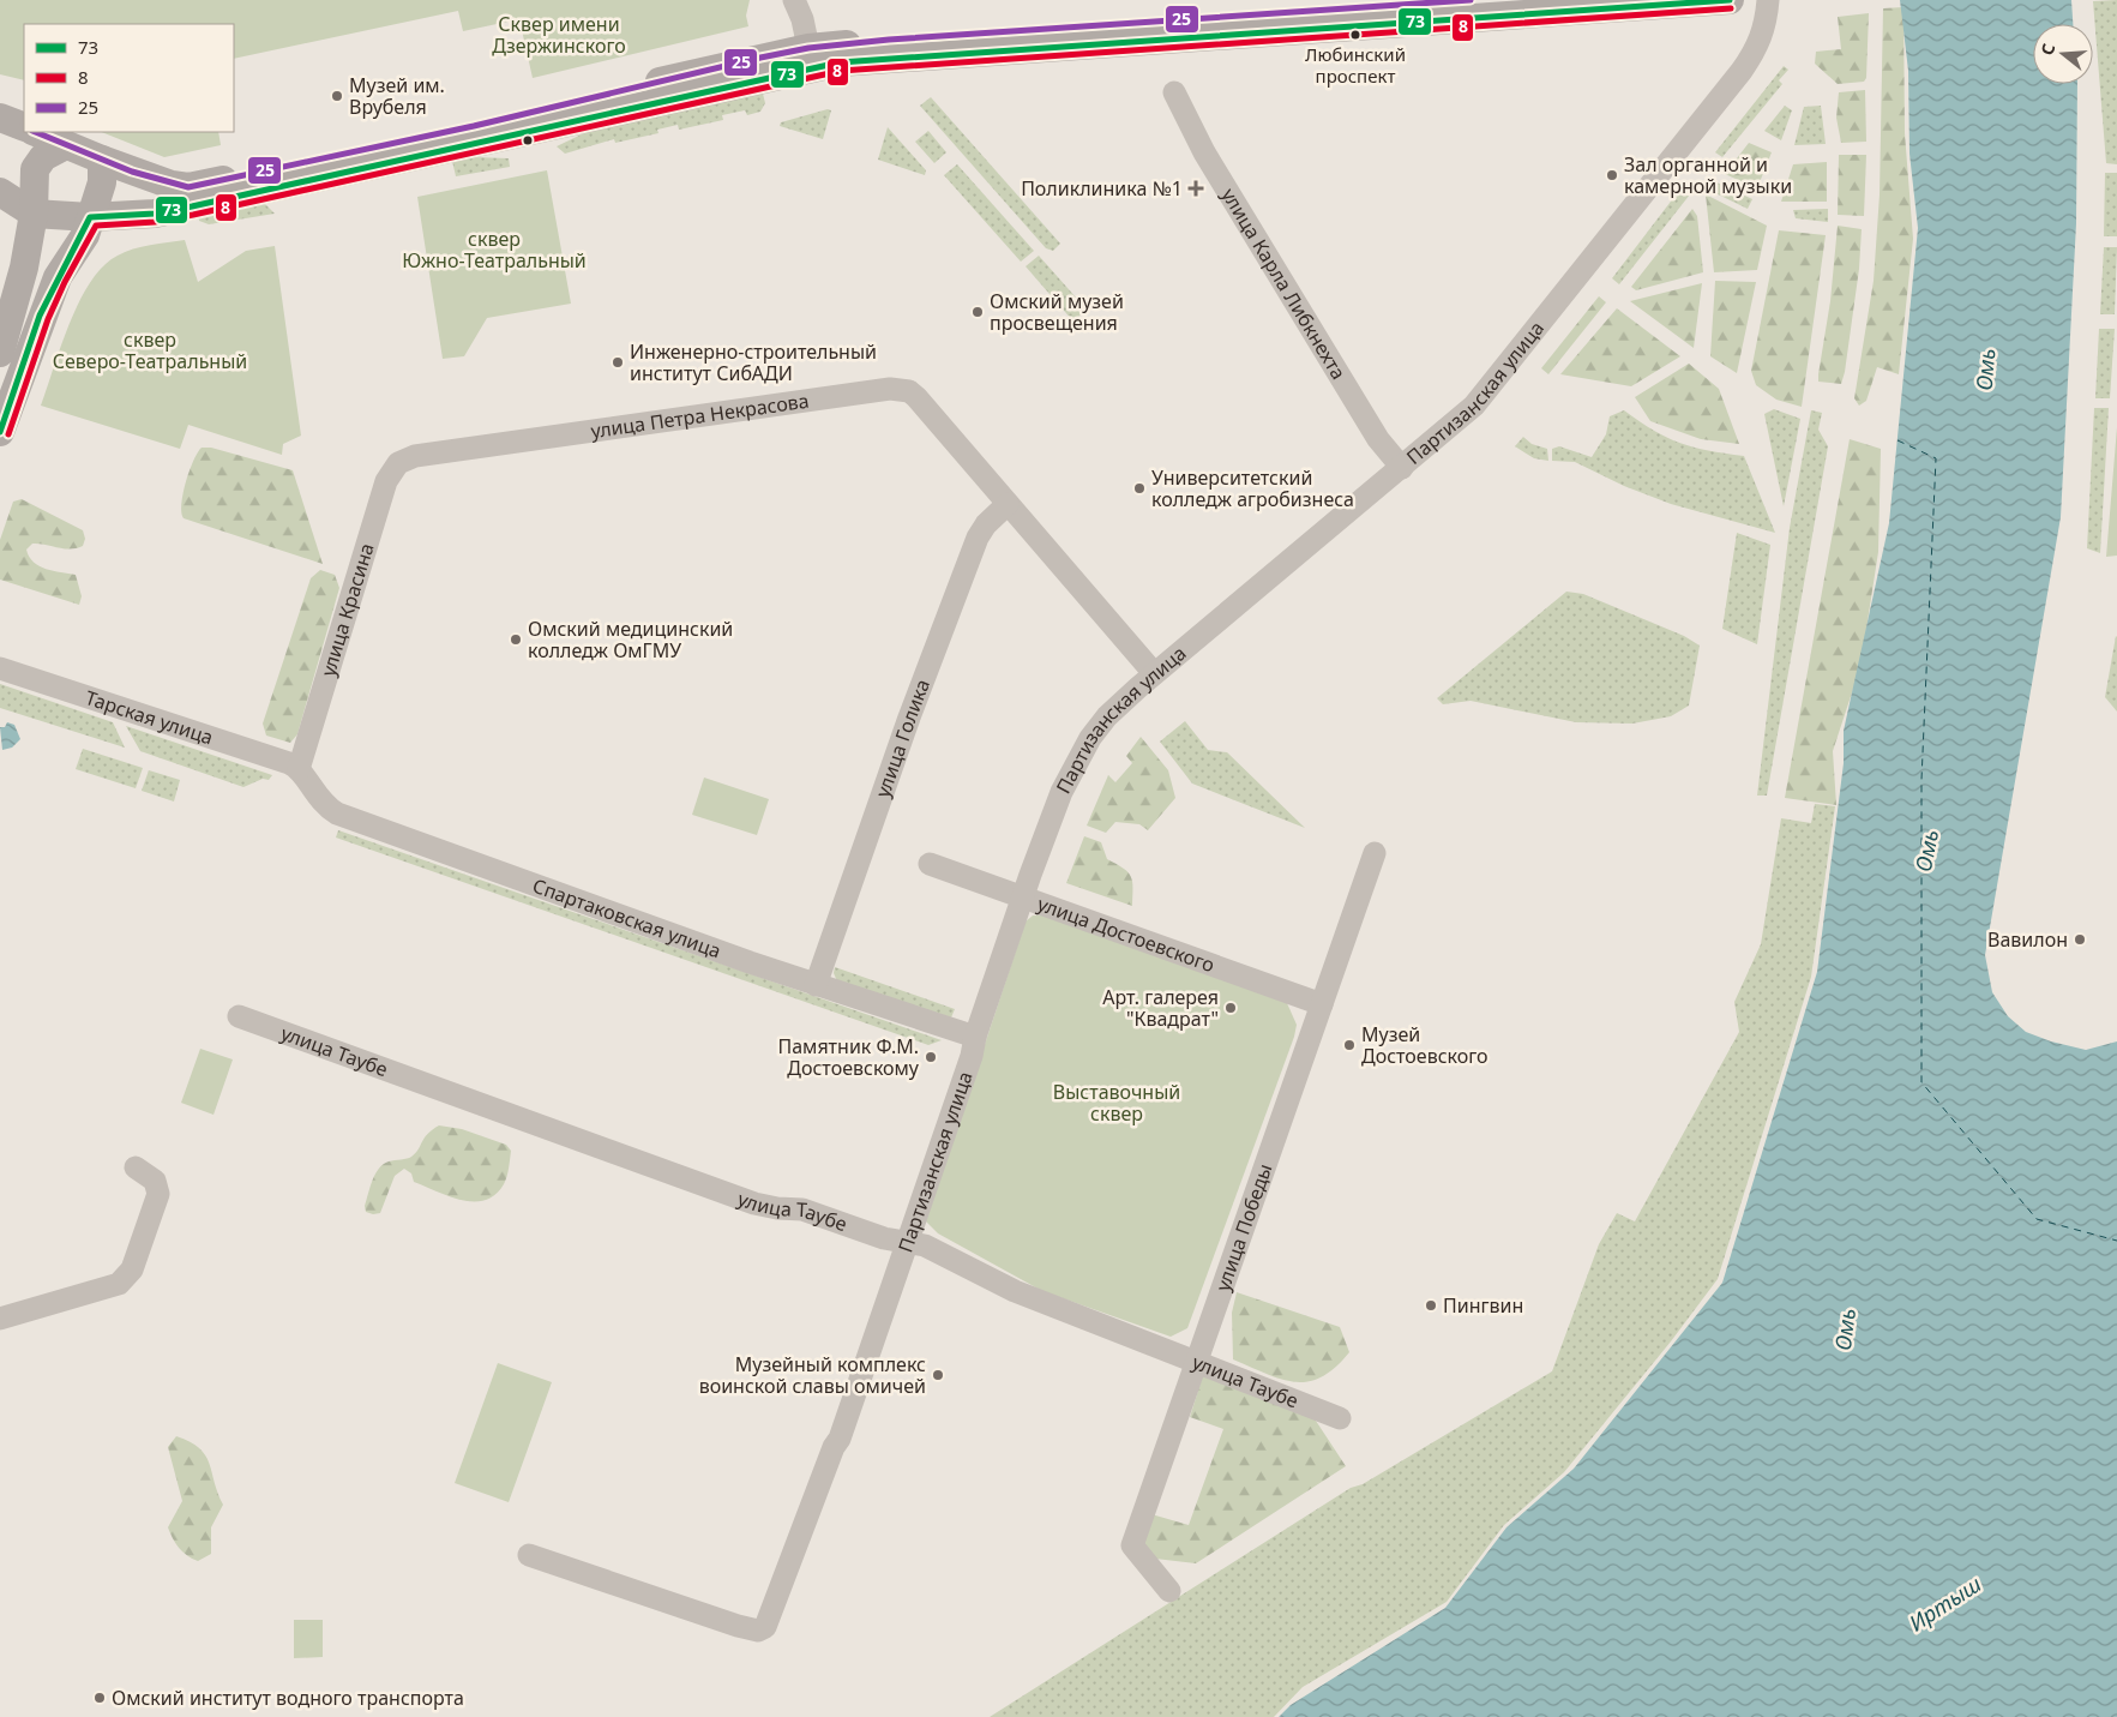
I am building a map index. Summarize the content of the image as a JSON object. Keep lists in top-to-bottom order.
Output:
{
  "streets": {
    "street": [
      "улица Карла Либкнехта",
      "Партизанская улица",
      "улица Петра Некрасова",
      "улица Красина",
      "Тарская улица",
      "улица Голика",
      "Спартаковская улица",
      "улица Достоевского",
      "улица Таубе",
      "улица Победы"
    ]
  },
  "crossings": [
    ["улица Карла Либкнехта", "Партизанская улица"],
    ["Партизанская улица", "улица Петра Некрасова"],
    ["Партизанская улица", "Спартаковская улица"],
    ["Партизанская улица", "улица Достоевского"],
    ["Партизанская улица", "улица Таубе"],
    ["улица Петра Некрасова", "улица Красина"],
    ["улица Петра Некрасова", "улица Голика"],
    ["улица Красина", "Тарская улица"],
    ["улица Красина", "Спартаковская улица"],
    ["Тарская улица", "Спартаковская улица"],
    ["улица Голика", "Спартаковская улица"],
    ["улица Достоевского", "улица Победы"],
    ["улица Таубе", "улица Победы"]
  ],
  "water": ["Омь", "Иртыш"],
  "parks": [
    "Сквер имени Дзержинского",
    "сквер Южно-Театральный",
    "сквер Северо-Театральный",
    "Выставочный сквер"
  ],
  "places": {
    "other": [
      "Любинский проспект",
      "Музей им. Врубеля",
      "Зал органной и камерной музыки",
      "Омский музей просвещения",
      "Инженерно-строительный институт СибАДИ",
      "Университетский колледж агробизнеса",
      "Омский медицинский колледж ОмГМУ",
      "Вавилон",
      "Арт. галерея \"Квадрат\"",
      "Музей Достоевского",
      "Памятник Ф.М. Достоевскому",
      "Пингвин",
      "Музейный комплекс воинской славы омичей",
      "Омский институт водного транспорта"
    ],
    "health": ["Поликлиника №1"]
  },
  "lines": ["transit line 73", "transit line 25", "transit line 8"],
  "legend": ["73", "8", "25"],
  "north": "left"
}
